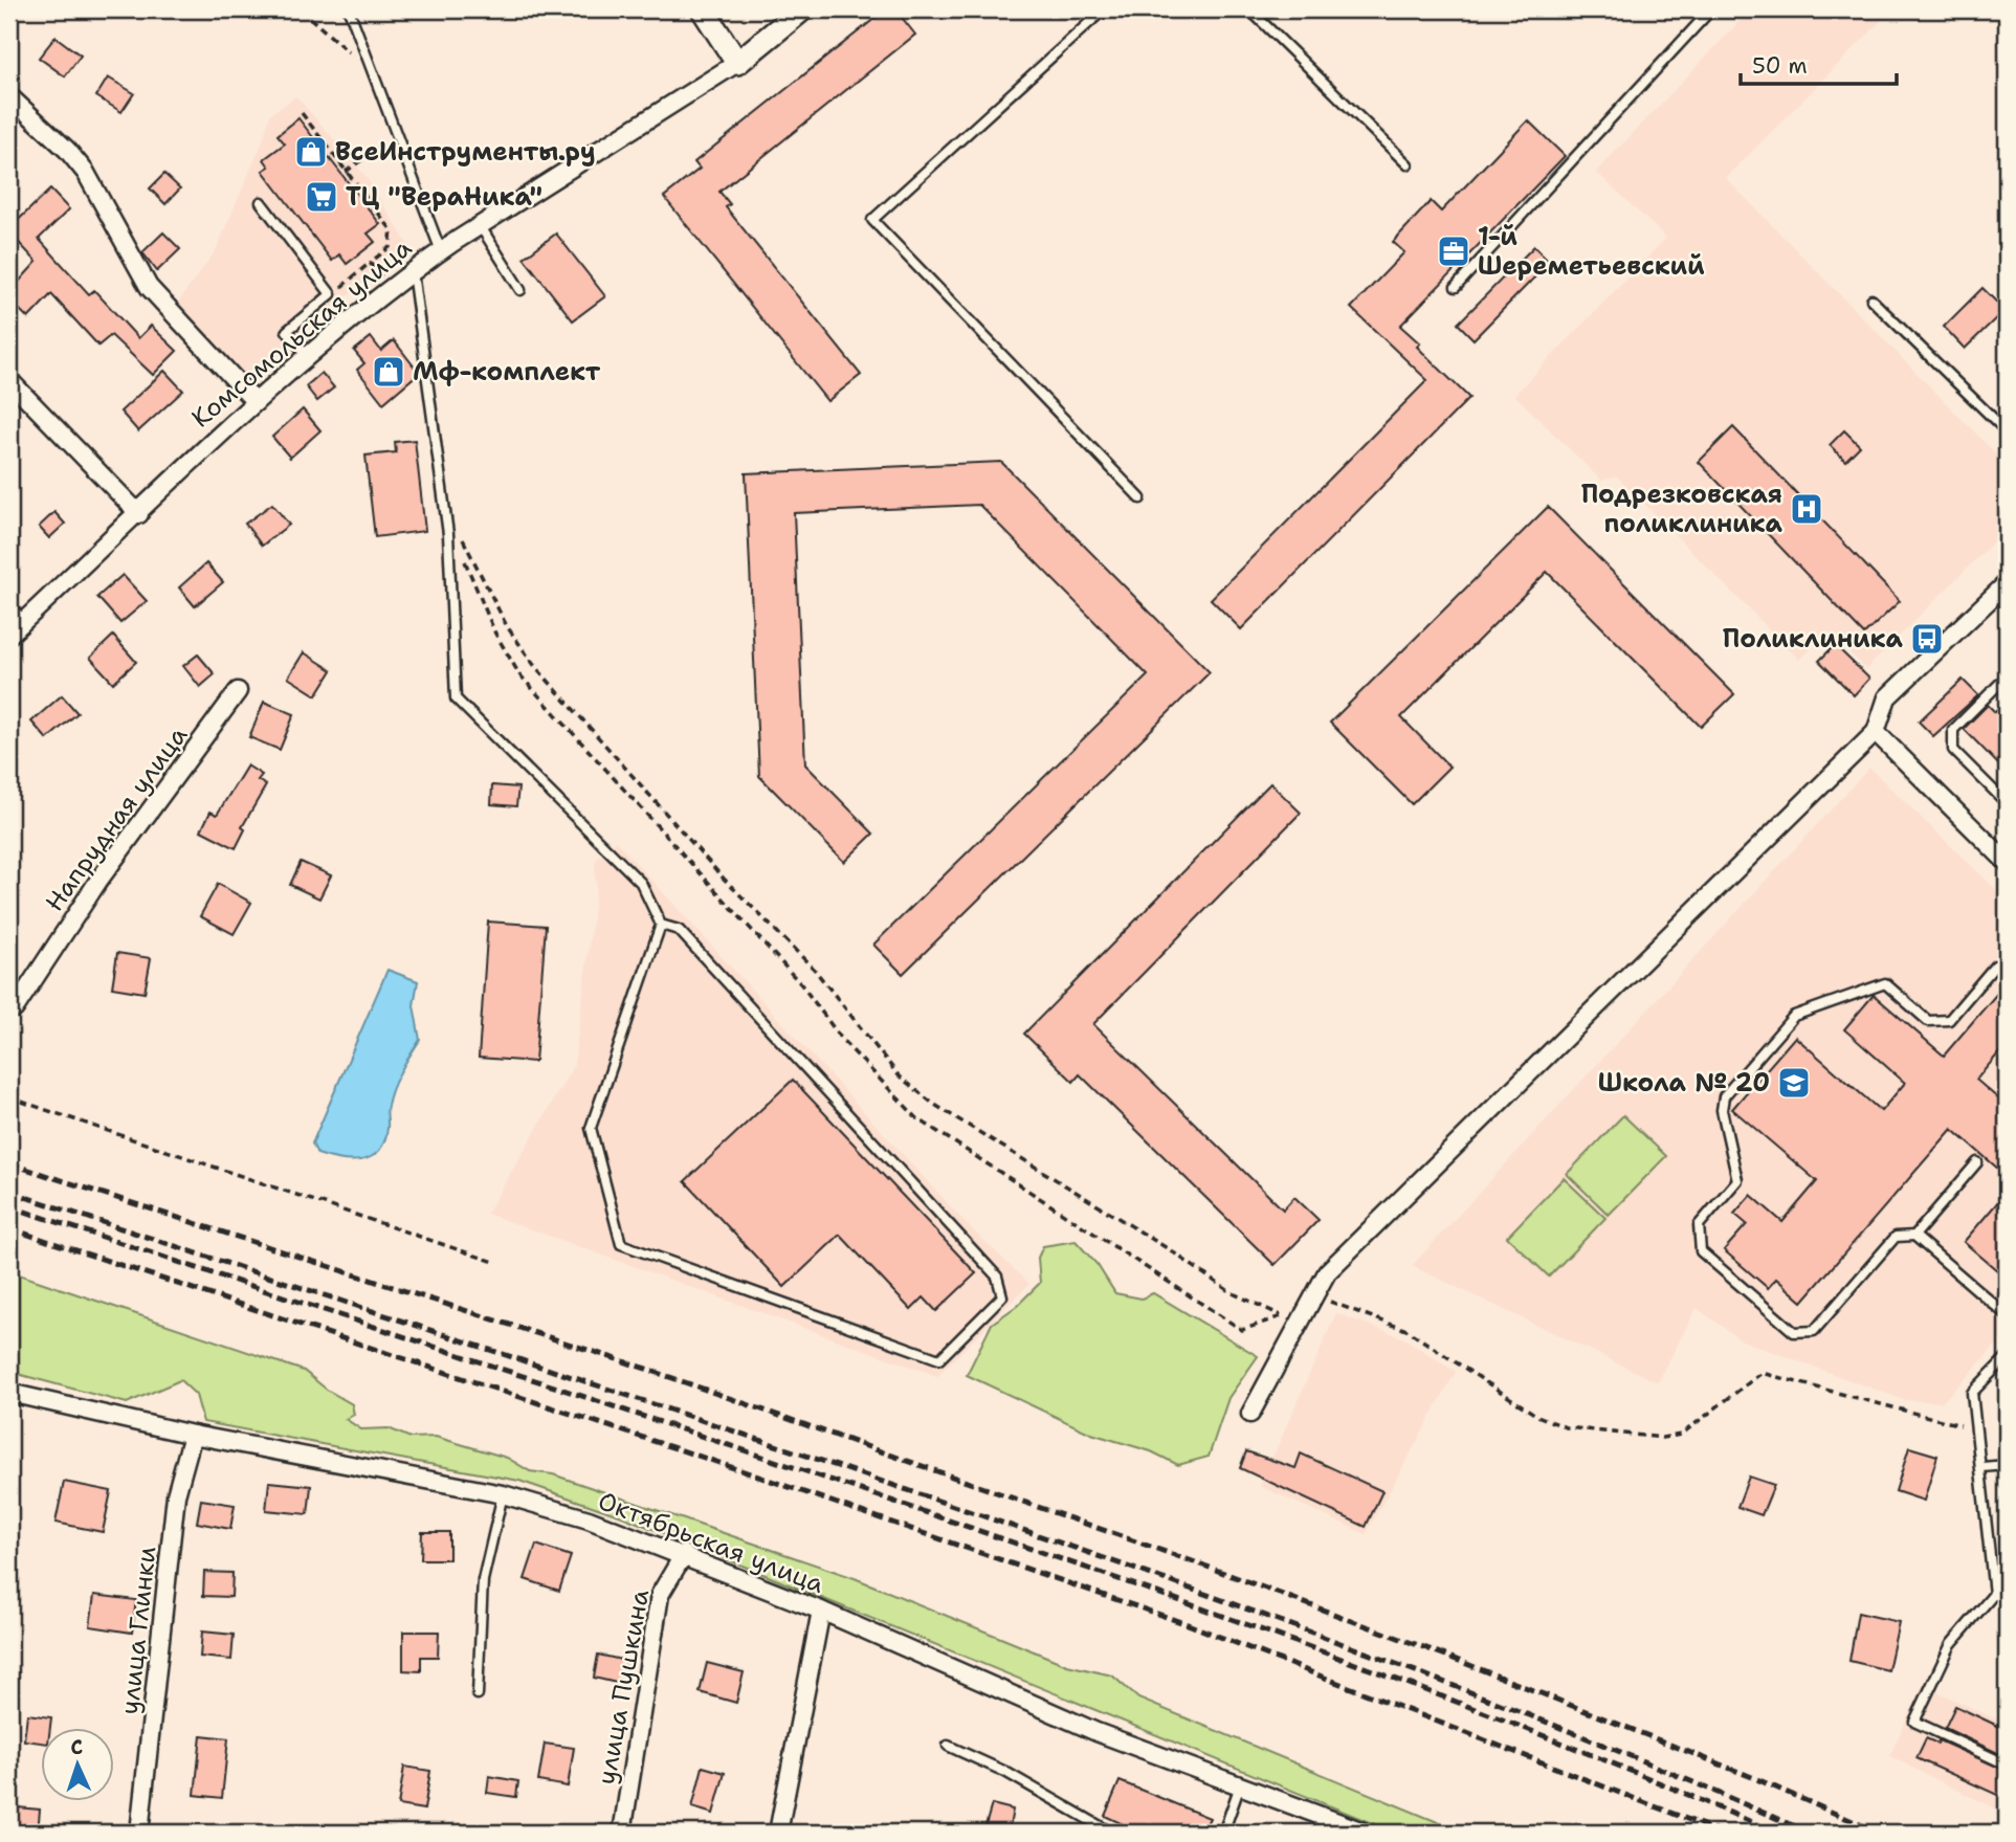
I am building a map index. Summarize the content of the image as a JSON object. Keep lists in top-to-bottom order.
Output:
{
  "streets": {
    "street": [
      "Комсомольская улица",
      "Напрудная улица",
      "Октябрьская улица",
      "улица Глинки",
      "улица Пушкина"
    ]
  },
  "crossings": [
    ["Октябрьская улица", "улица Глинки"],
    ["Октябрьская улица", "улица Пушкина"]
  ],
  "places": {
    "shop": ["ВсеИнструменты.ру", "Мф-комплект"],
    "supermarket": ["ТЦ \"ВераНика\""],
    "office": ["1-й Шереметьевский"],
    "hospital": ["Подрезковская поликлиника"],
    "bus stop": ["Поликлиника"],
    "school or university": ["Школа № 20"]
  },
  "scale_bar": "50 m",
  "north": "top"
}
